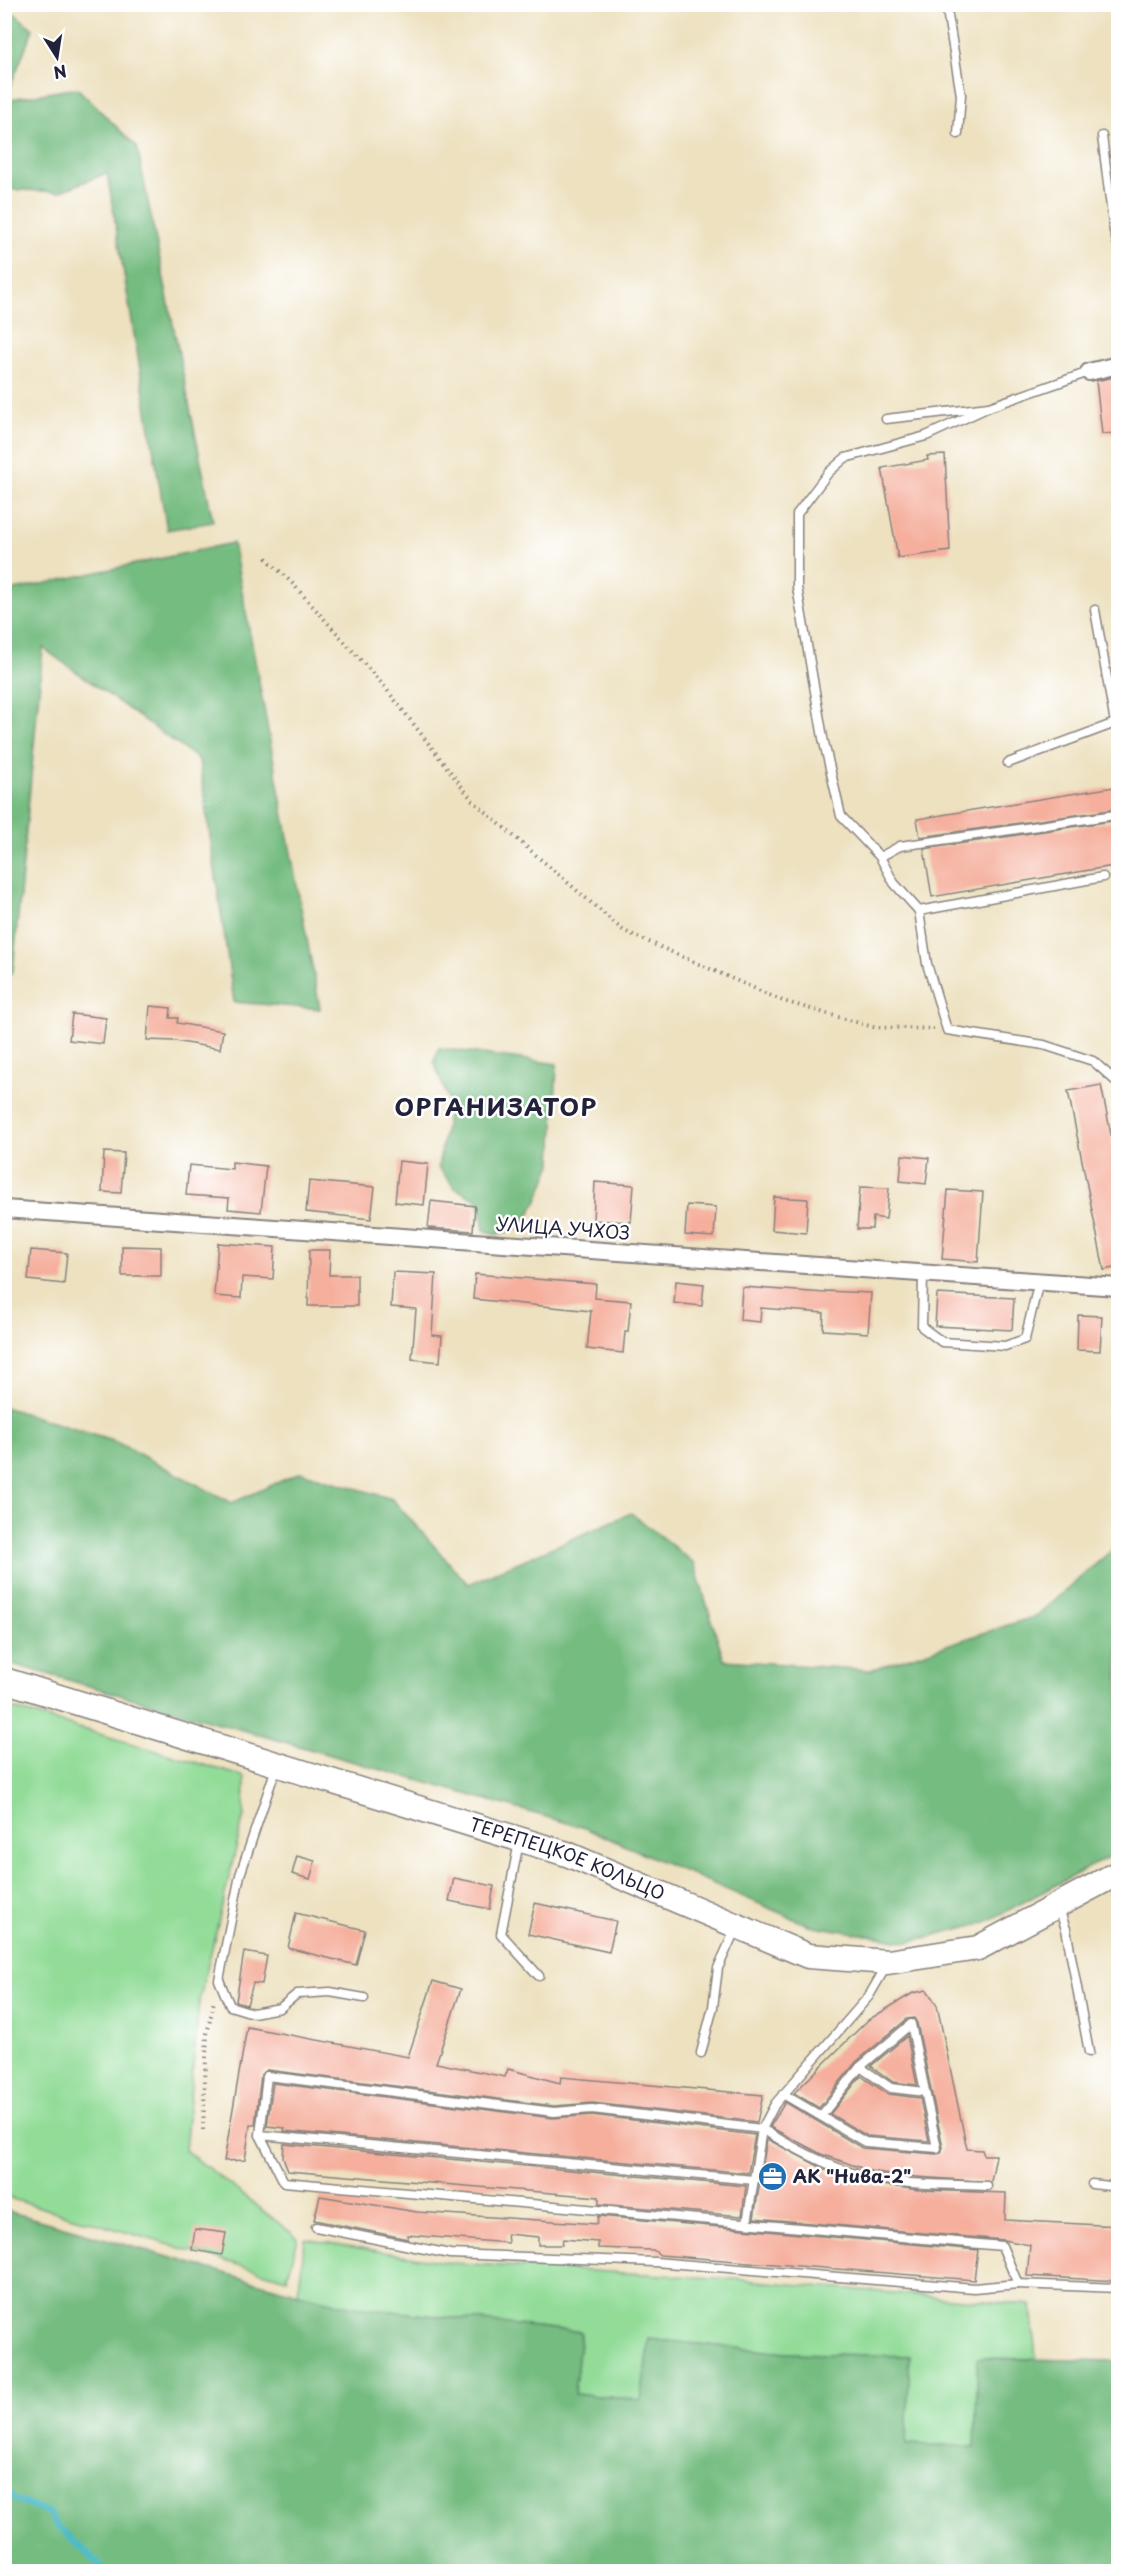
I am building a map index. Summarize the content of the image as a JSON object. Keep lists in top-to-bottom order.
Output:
{
  "streets": {
    "street": ["УЛИЦА УЧХОЗ", "ТЕРЕПЕЦКОЕ КОЛЬЦО"]
  },
  "districts": ["ОРГАНИЗАТОР"],
  "places": {
    "office": ["АК \"Нива-2\""]
  },
  "north": "bottom"
}
